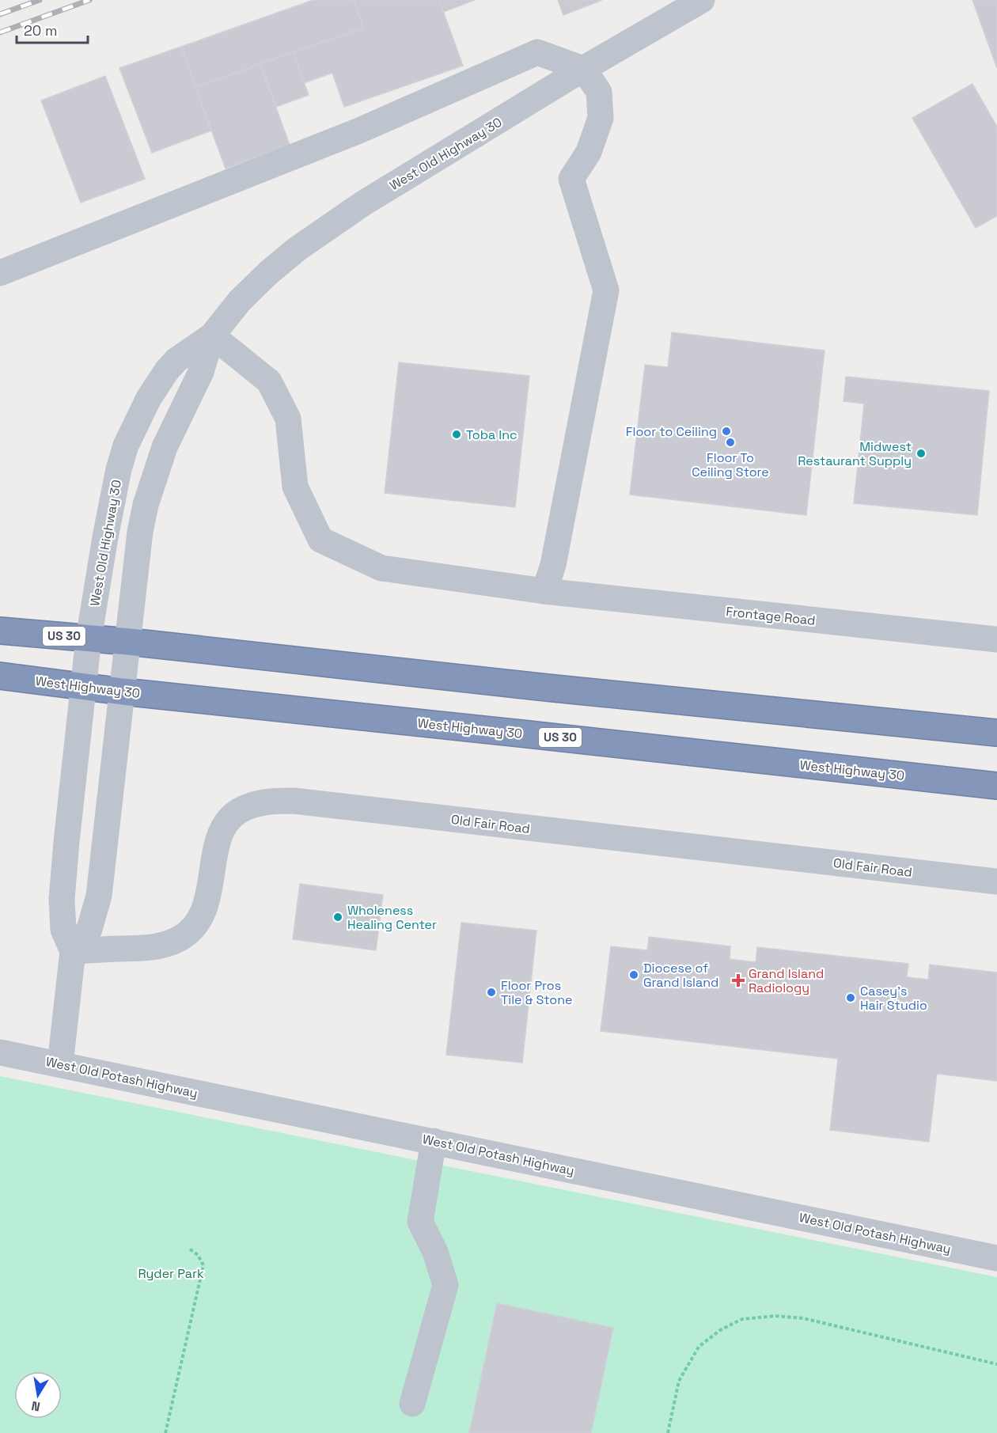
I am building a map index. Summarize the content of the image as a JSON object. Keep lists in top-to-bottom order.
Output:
{
  "streets": {
    "highway": ["US 30", "West Highway 30"],
    "street": [
      "West Old Highway 30",
      "Frontage Road",
      "Old Fair Road",
      "West Old Potash Highway"
    ]
  },
  "crossings": [
    ["West Old Highway 30", "Frontage Road"],
    ["West Old Highway 30", "US 30"],
    ["West Old Highway 30", "West Highway 30"],
    ["West Old Highway 30", "Old Fair Road"]
  ],
  "parks": ["Ryder Park"],
  "places": {
    "other": [
      "Floor to Ceiling",
      "Toba Inc",
      "Floor To Ceiling Store",
      "Midwest Restaurant Supply",
      "Wholeness Healing Center",
      "Diocese of Grand Island",
      "Floor Pros Tile & Stone",
      "Casey's Hair Studio"
    ],
    "health": ["Grand Island Radiology"]
  },
  "scale_bar": "20 m",
  "north": "bottom"
}
